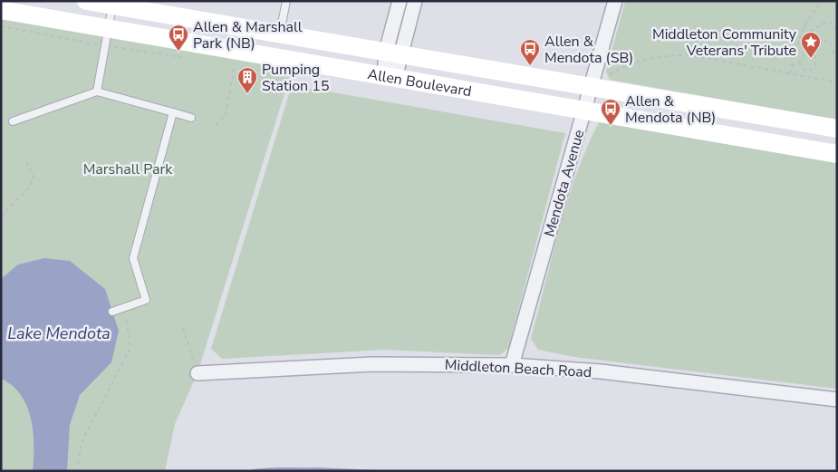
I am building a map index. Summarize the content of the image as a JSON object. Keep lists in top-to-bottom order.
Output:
{
  "streets": {
    "main road": ["Allen Boulevard"],
    "street": ["Mendota Avenue", "Middleton Beach Road"]
  },
  "crossings": [
    ["Allen Boulevard", "Mendota Avenue"],
    ["Mendota Avenue", "Middleton Beach Road"]
  ],
  "water": ["Lake Mendota"],
  "parks": ["Marshall Park"],
  "places": {
    "bus stop": ["Allen & Marshall Park (NB)", "Allen & Mendota (SB)", "Allen & Mendota (NB)"],
    "place": ["Middleton Community Veterans' Tribute"],
    "building": ["Pumping Station 15"]
  }
}
